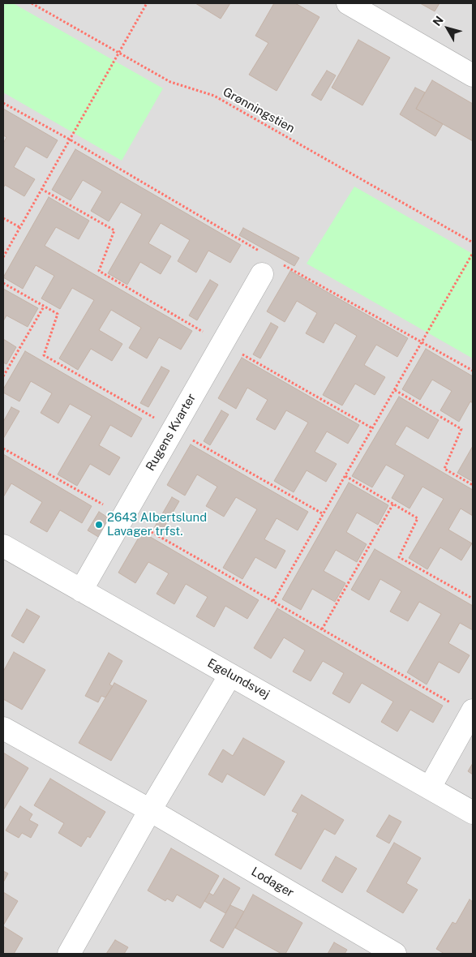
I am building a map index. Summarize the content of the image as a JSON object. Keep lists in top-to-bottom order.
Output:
{
  "streets": {
    "street": ["Rugens Kvarter", "Egelundsvej", "Lodager"],
    "path": ["Grønningstien"]
  },
  "crossings": [
    ["Rugens Kvarter", "Egelundsvej"]
  ],
  "places": ["2643 Albertslund Lavager trfst."],
  "north": "top left"
}
